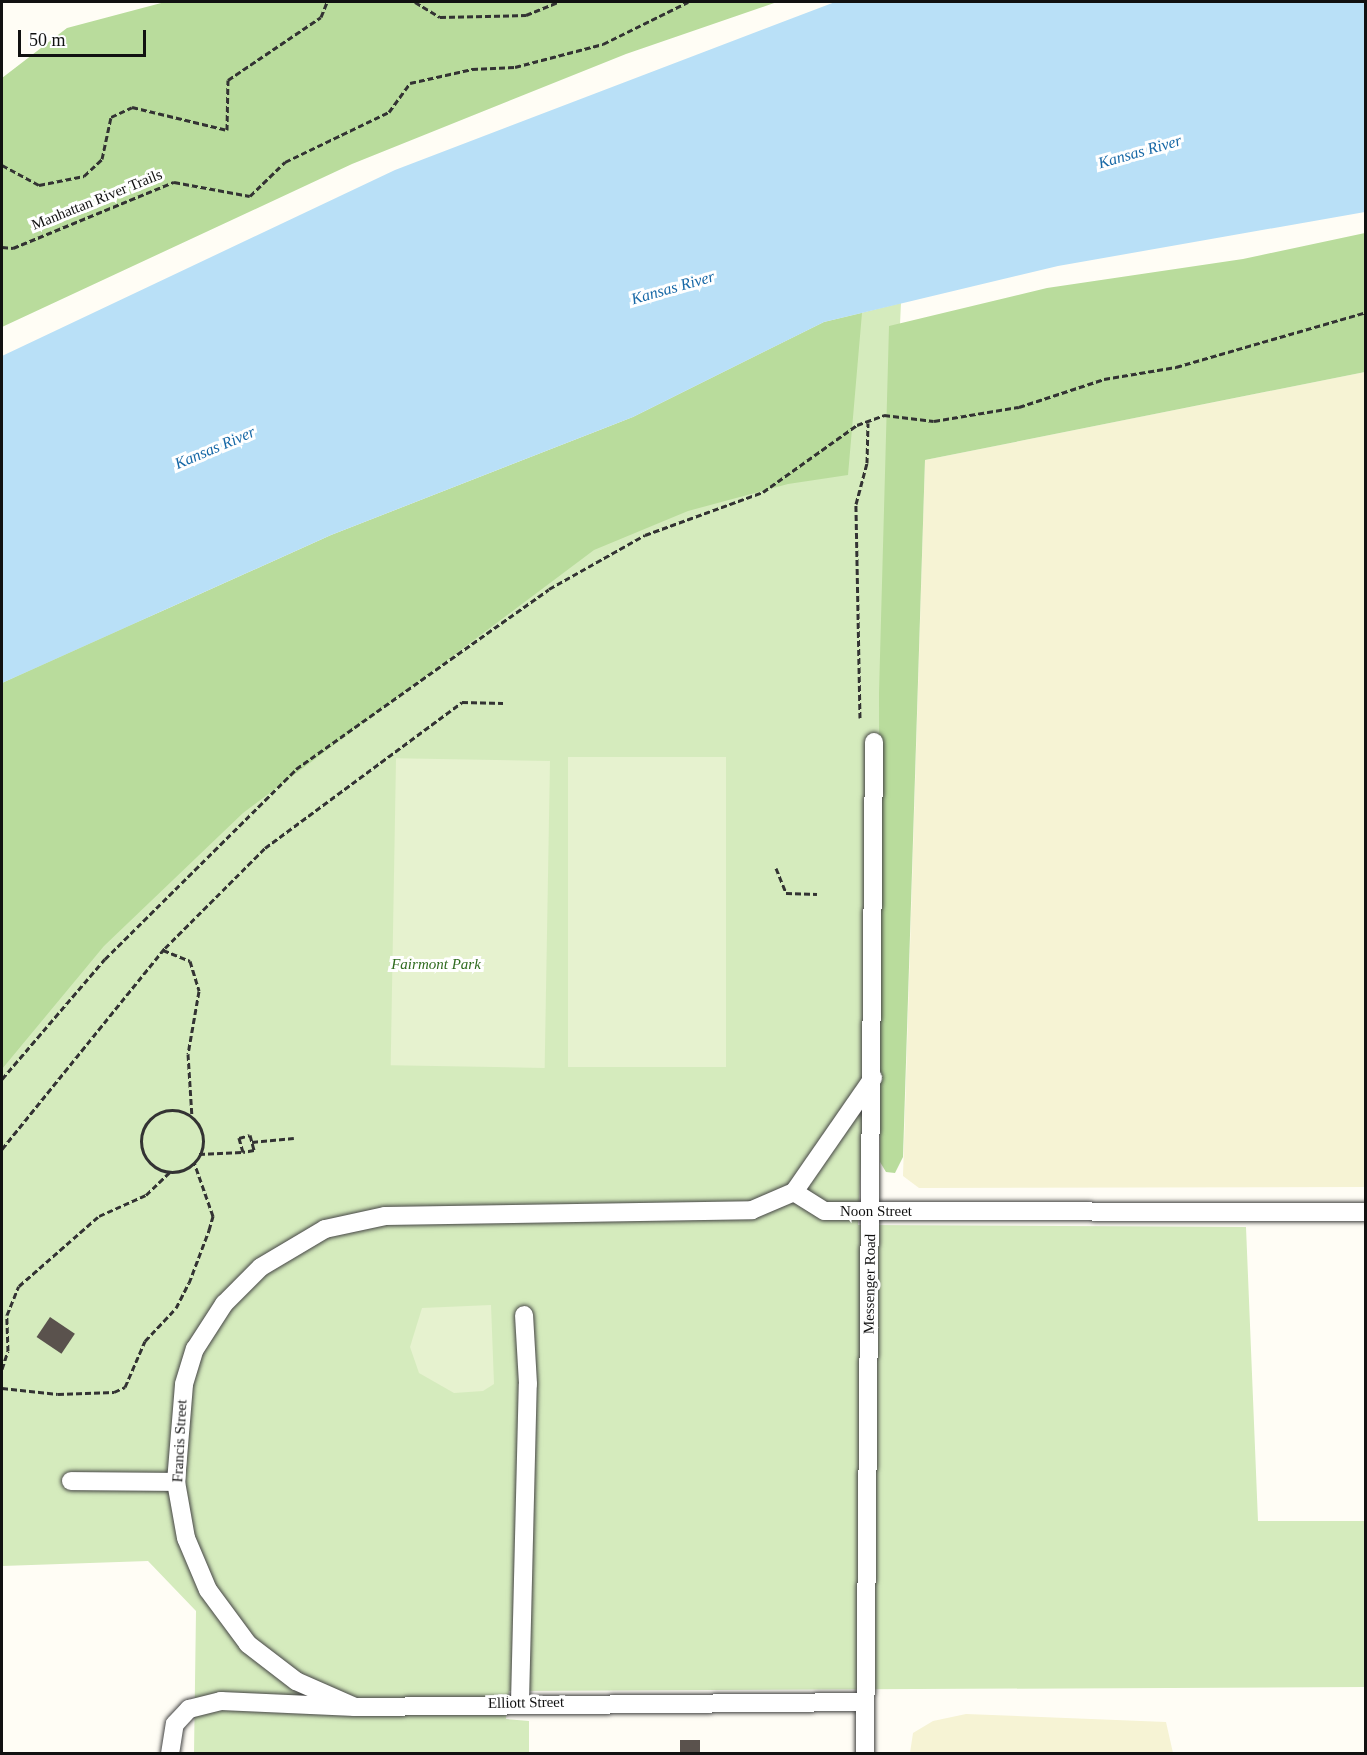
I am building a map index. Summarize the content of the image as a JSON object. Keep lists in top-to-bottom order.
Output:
{
  "streets": {
    "street": [
      "Noon Street",
      "Messenger Road",
      "Francis Street",
      "Elliott Street"
    ],
    "path": ["Manhattan River Trails"]
  },
  "crossings": [
    ["Noon Street", "Messenger Road"],
    ["Noon Street", "Francis Street"],
    ["Messenger Road", "Elliott Street"],
    ["Francis Street", "Elliott Street"]
  ],
  "water": ["Kansas River"],
  "parks": ["Fairmont Park"],
  "scale_bar": "50 m"
}
